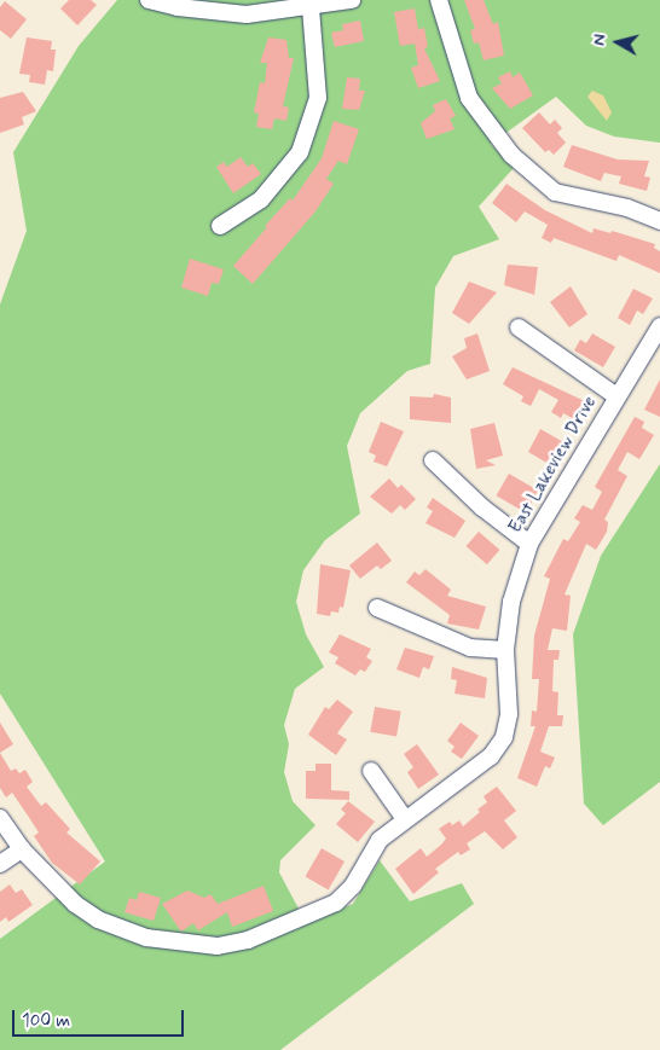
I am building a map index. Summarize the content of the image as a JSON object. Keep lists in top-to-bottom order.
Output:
{
  "streets": {
    "street": ["East Lakeview Drive"]
  },
  "scale_bar": "100 m",
  "north": "left"
}
